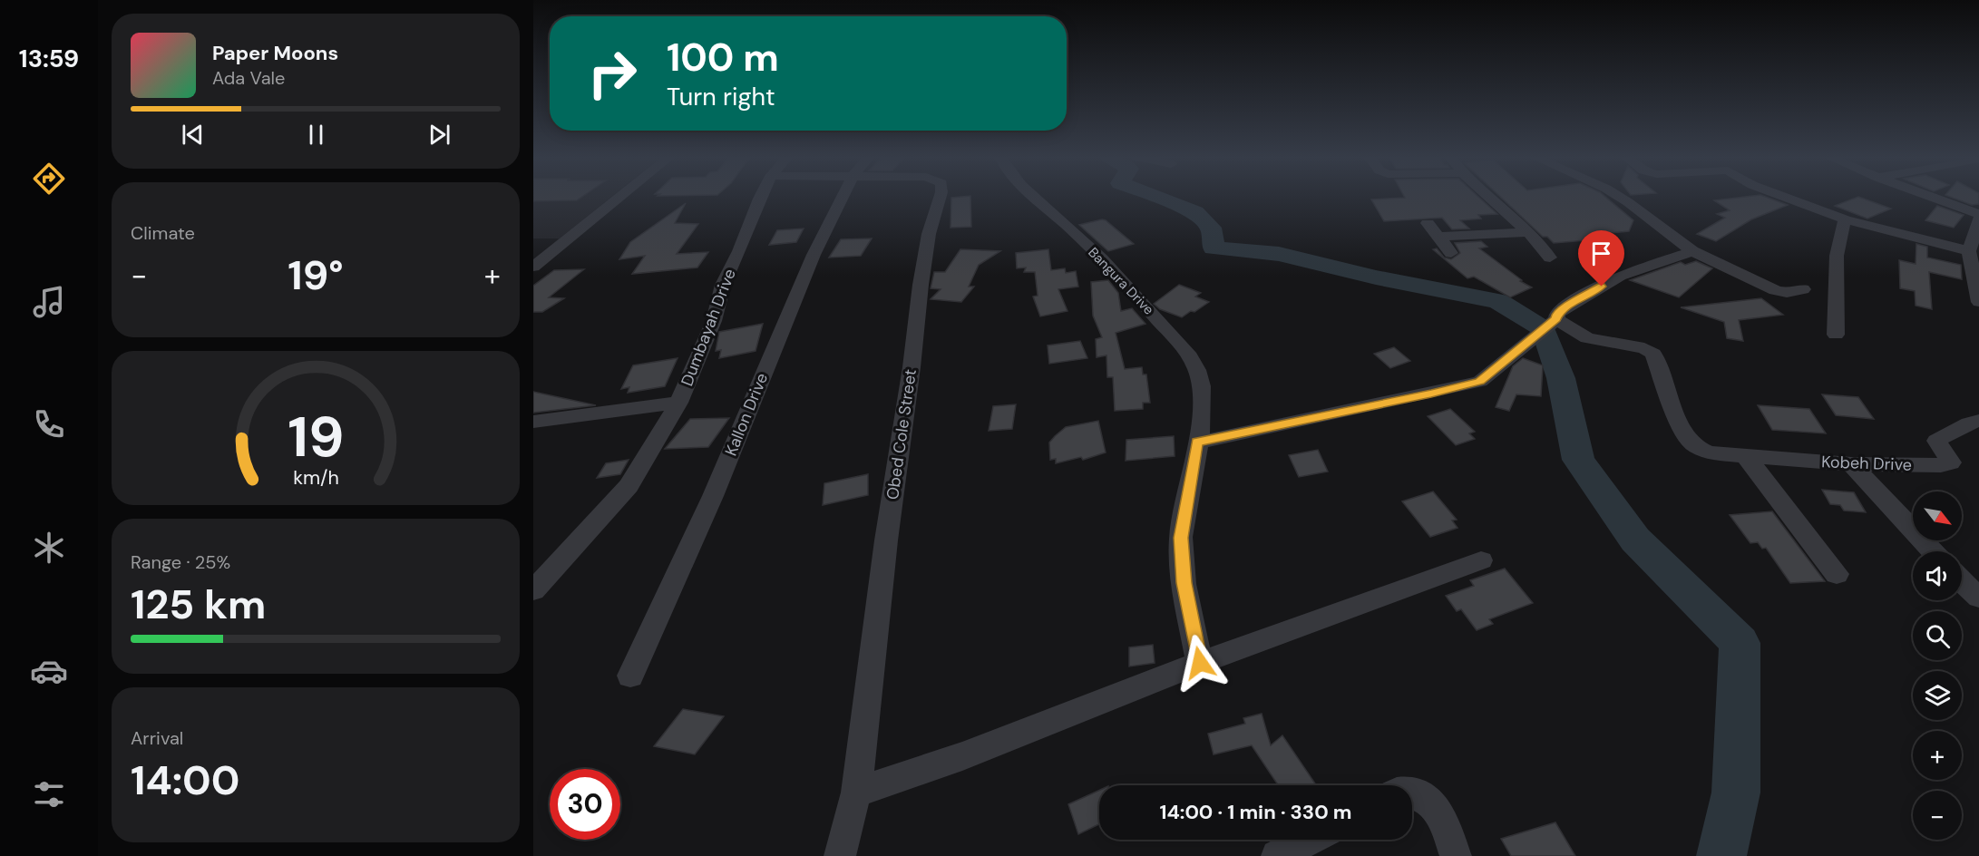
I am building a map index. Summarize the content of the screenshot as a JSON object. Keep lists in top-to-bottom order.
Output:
{
  "streets": {
    "street": [
      "Bangura Drive",
      "Dumbayah Drive",
      "Kallon Drive",
      "Obed Cole Street",
      "Kobeh Drive"
    ]
  },
  "north": "bottom right",
  "page": {
    "tabs": "13:59",
    "turn": ["100 m", "Turn right"],
    "song": ["Paper Moons", "Ada Vale"],
    "tile": [
      "Climate",
      ["Range · 25%", "125 km"],
      ["Arrival", "14:00"]
    ],
    "heat": ["−", "19°", "+"],
    "map_buttons": ["+", "−"],
    "limit": "30",
    "trip": "14:00 · 1 min · 330 m",
    "gauge": ["19", "km/h"]
  }
}
